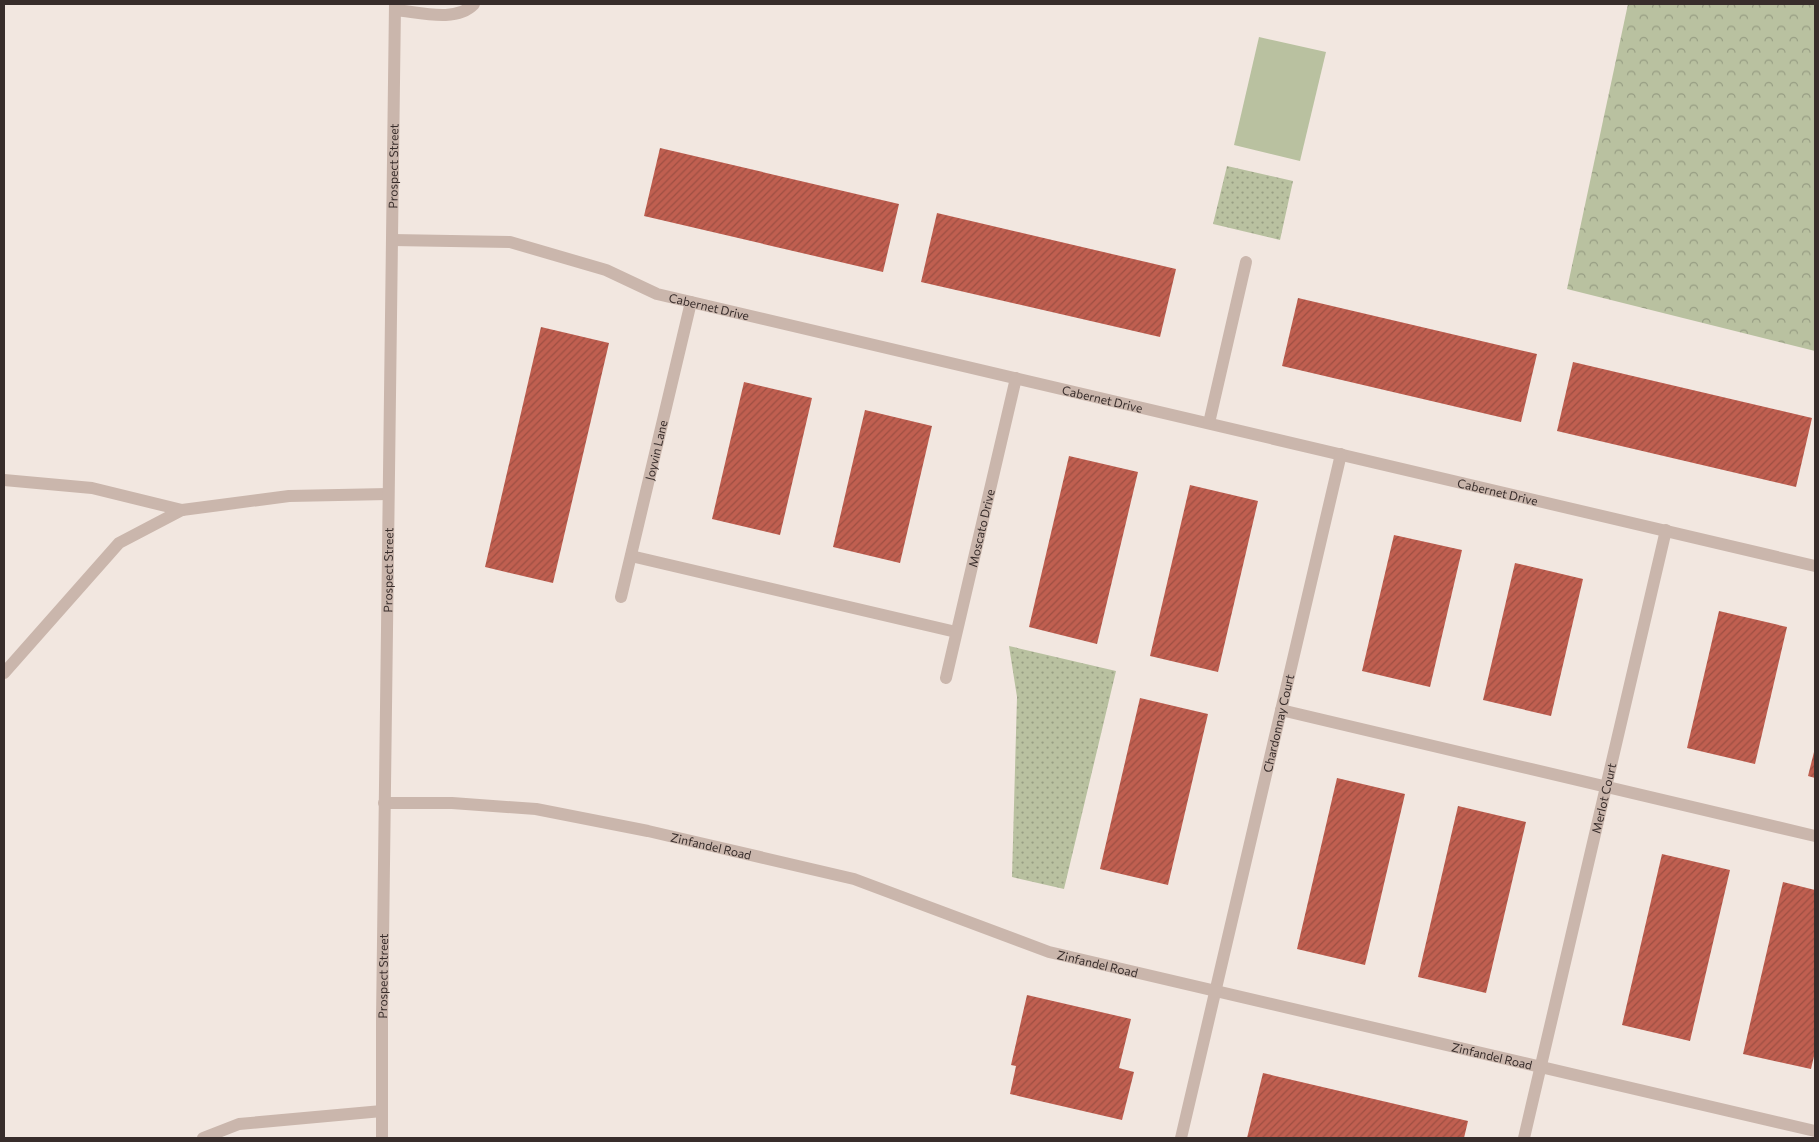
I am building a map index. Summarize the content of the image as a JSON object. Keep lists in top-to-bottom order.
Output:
{
  "streets": {
    "street": [
      "Prospect Street",
      "Cabernet Drive",
      "Joyvin Lane",
      "Moscato Drive",
      "Chardonnay Court",
      "Merlot Court",
      "Zinfandel Road"
    ]
  },
  "crossings": [
    ["Prospect Street", "Cabernet Drive"],
    ["Prospect Street", "Zinfandel Road"],
    ["Cabernet Drive", "Joyvin Lane"],
    ["Cabernet Drive", "Moscato Drive"],
    ["Cabernet Drive", "Chardonnay Court"],
    ["Cabernet Drive", "Merlot Court"],
    ["Chardonnay Court", "Zinfandel Road"],
    ["Merlot Court", "Zinfandel Road"]
  ]
}
